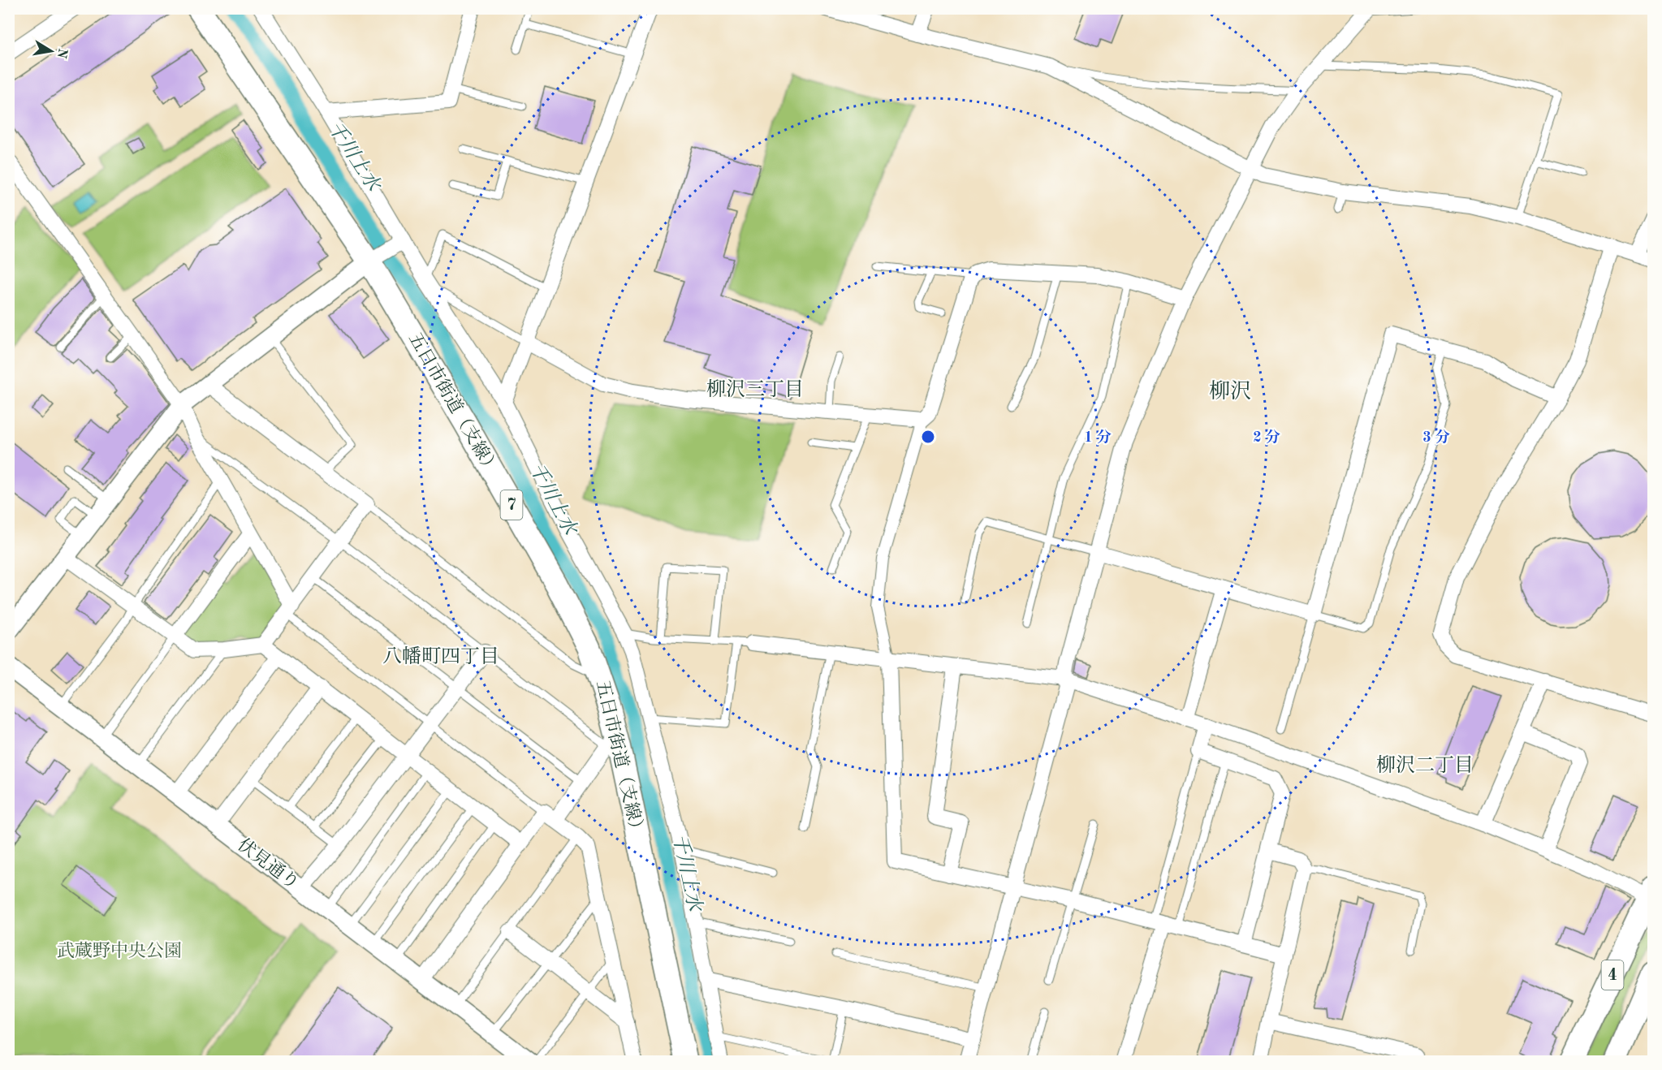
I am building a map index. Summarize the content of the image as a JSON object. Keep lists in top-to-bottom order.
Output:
{
  "streets": {
    "main road": ["五日市街道（支線）", "7", "4"],
    "street": ["伏見通り"]
  },
  "districts": [
    "柳沢三丁目",
    "柳沢",
    "八幡町四丁目",
    "柳沢二丁目"
  ],
  "water": ["千川上水"],
  "parks": ["武蔵野中央公園"],
  "north": "right",
  "rings": ["1 分", "2 分", "3 分"]
}
